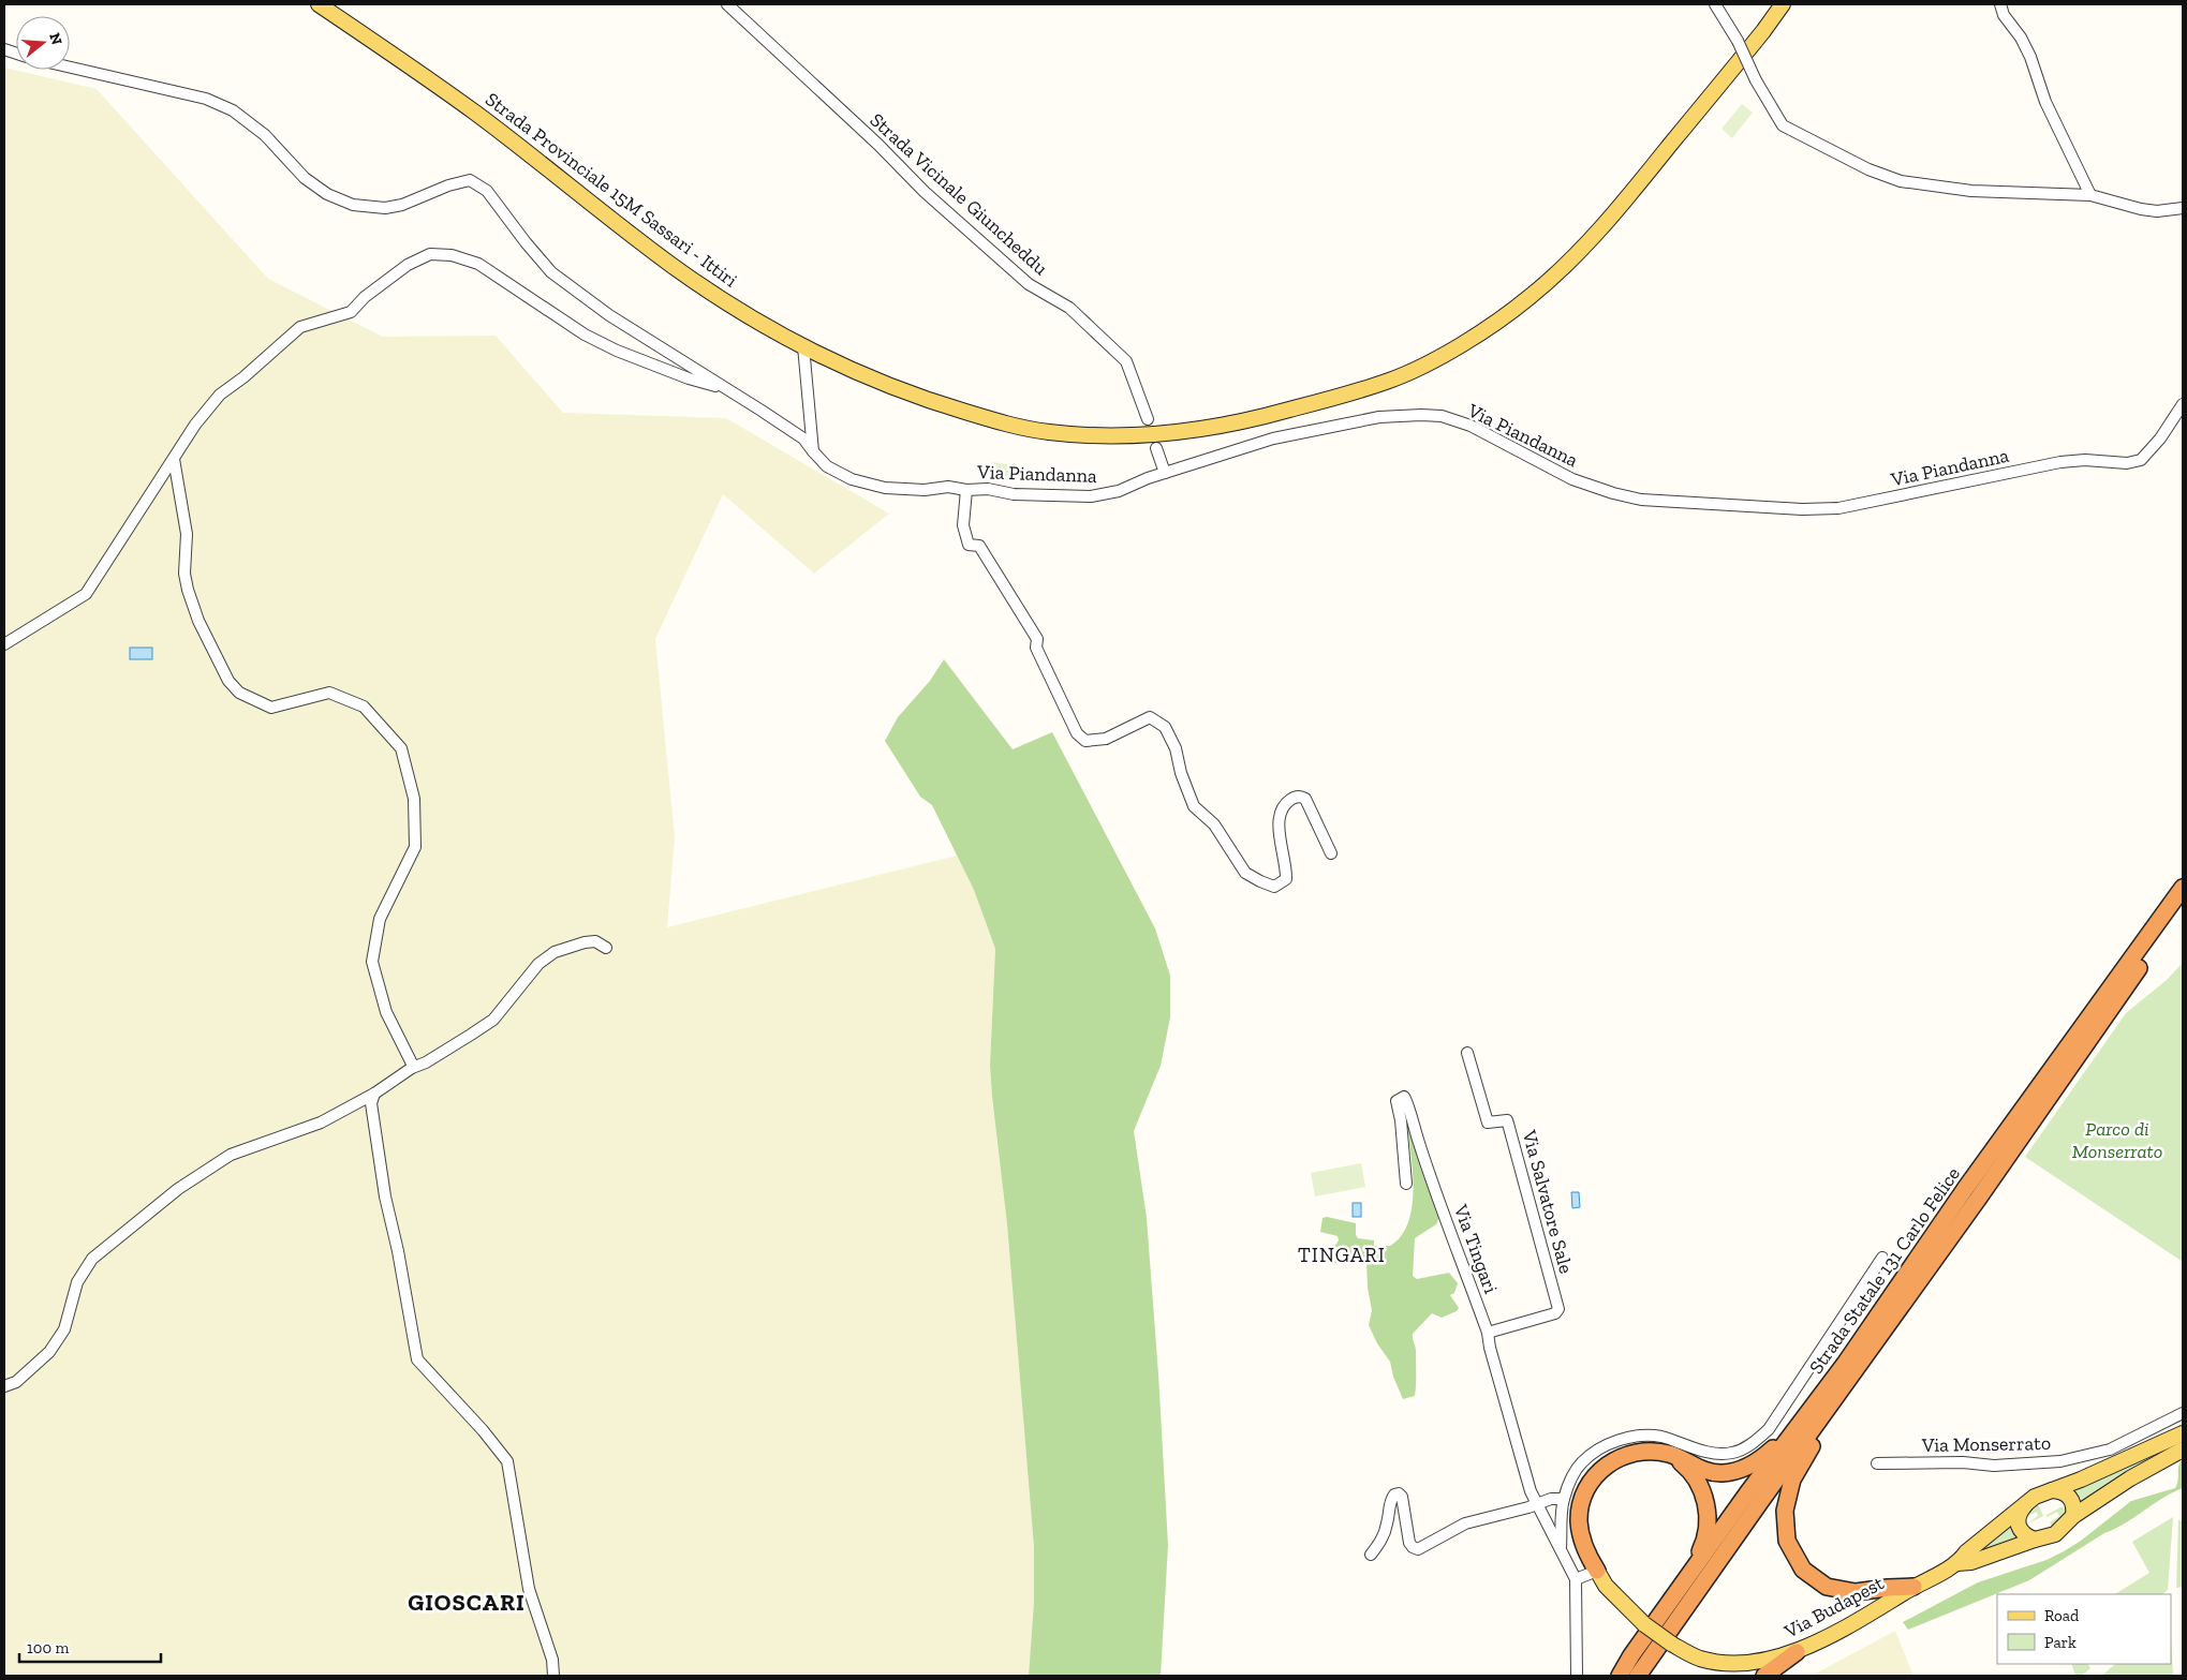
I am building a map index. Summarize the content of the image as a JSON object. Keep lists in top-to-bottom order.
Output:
{
  "streets": {
    "highway": ["Strada Statale 131 Carlo Felice"],
    "main road": ["Strada Provinciale 15M Sassari - Ittiri", "Via Budapest"],
    "street": [
      "Strada Vicinale Giuncheddu",
      "Via Piandanna",
      "Via Salvatore Sale",
      "Via Tingari",
      "Via Monserrato"
    ]
  },
  "crossings": [
    ["Via Salvatore Sale", "Via Tingari"]
  ],
  "districts": ["TINGARI", "GIOSCARI"],
  "parks": ["Parco di Monserrato"],
  "legend": ["Road", "Park"],
  "scale_bar": "100 m",
  "north": "right"
}
